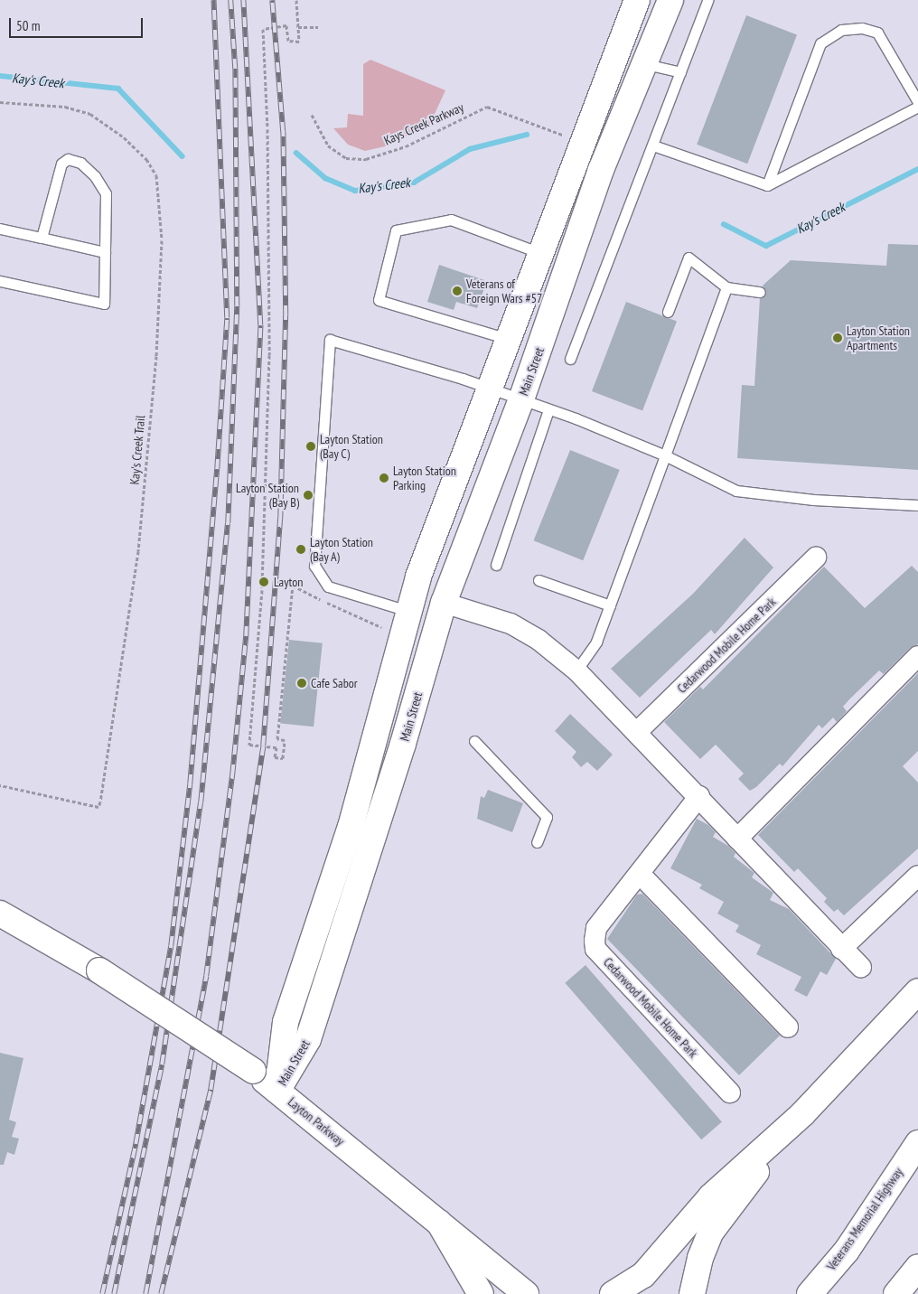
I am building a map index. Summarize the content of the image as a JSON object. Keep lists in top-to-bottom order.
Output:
{
  "streets": {
    "main road": ["Main Street", "Layton Parkway", "Veterans Memorial Highway"],
    "street": ["Cedarwood Mobile Home Park"],
    "path": ["Kays Creek Parkway", "Kay's Creek Trail"]
  },
  "crossings": [
    ["Main Street", "Layton Parkway"]
  ],
  "water": ["Kay's Creek"],
  "places": [
    "Veterans of Foreign Wars #57",
    "Layton Station Apartments",
    "Layton Station (Bay C)",
    "Layton Station Parking",
    "Layton Station (Bay B)",
    "Layton Station (Bay A)",
    "Layton",
    "Cafe Sabor"
  ],
  "scale_bar": "50 m"
}
